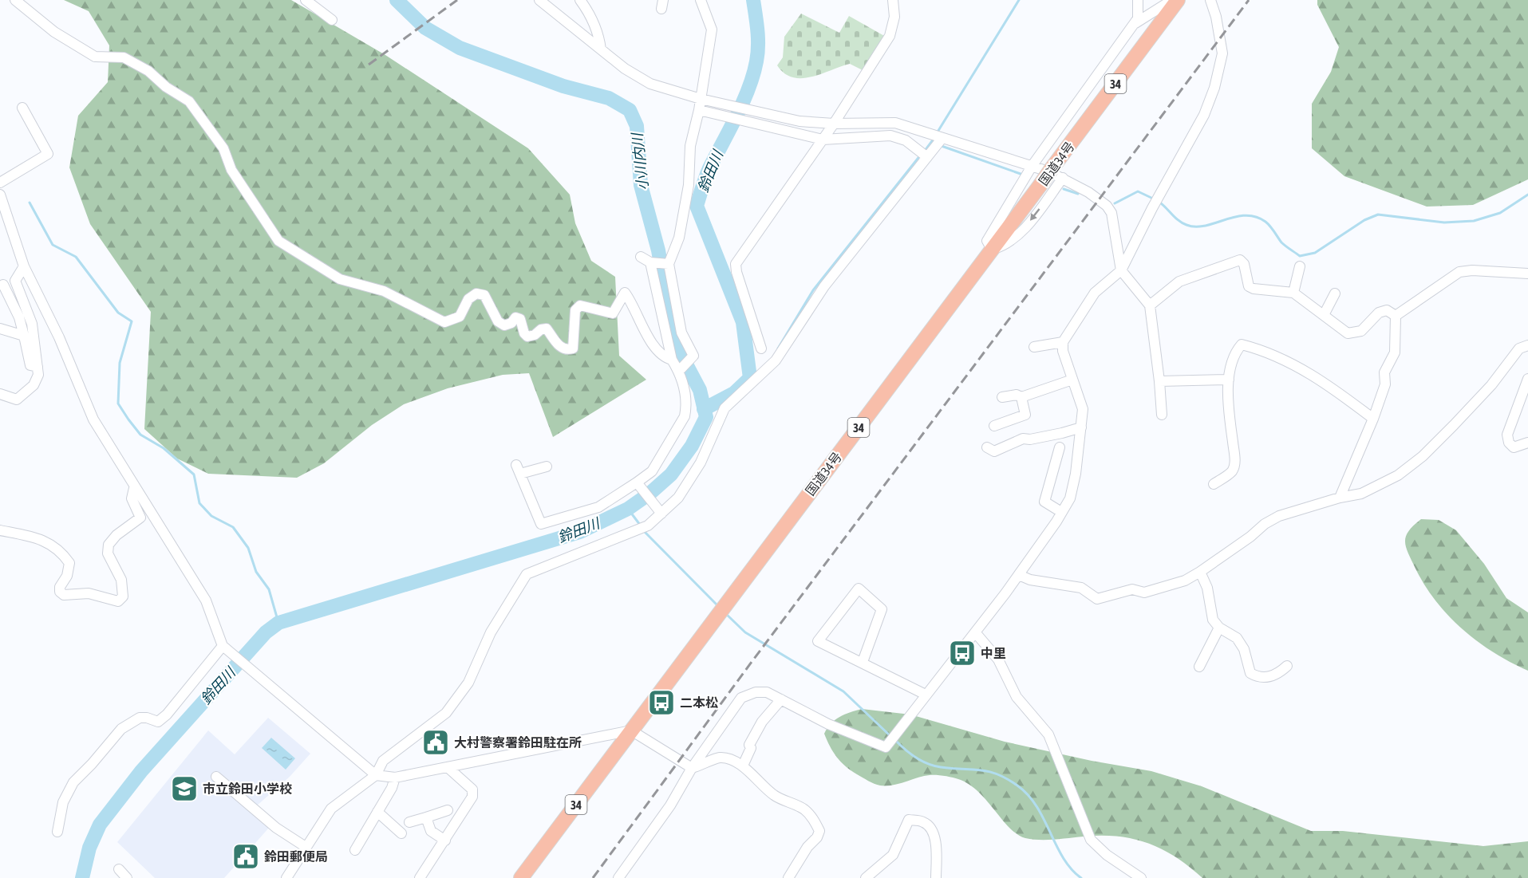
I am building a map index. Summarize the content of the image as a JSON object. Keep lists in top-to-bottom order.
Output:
{
  "streets": {
    "highway": ["34", "国道34号"]
  },
  "water": ["小川内川", "鈴田川"],
  "places": {
    "bus stop": ["中里", "二本松"],
    "public building": ["大村警察署鈴田駐在所", "鈴田郵便局"],
    "school or university": ["市立鈴田小学校"]
  }
}
